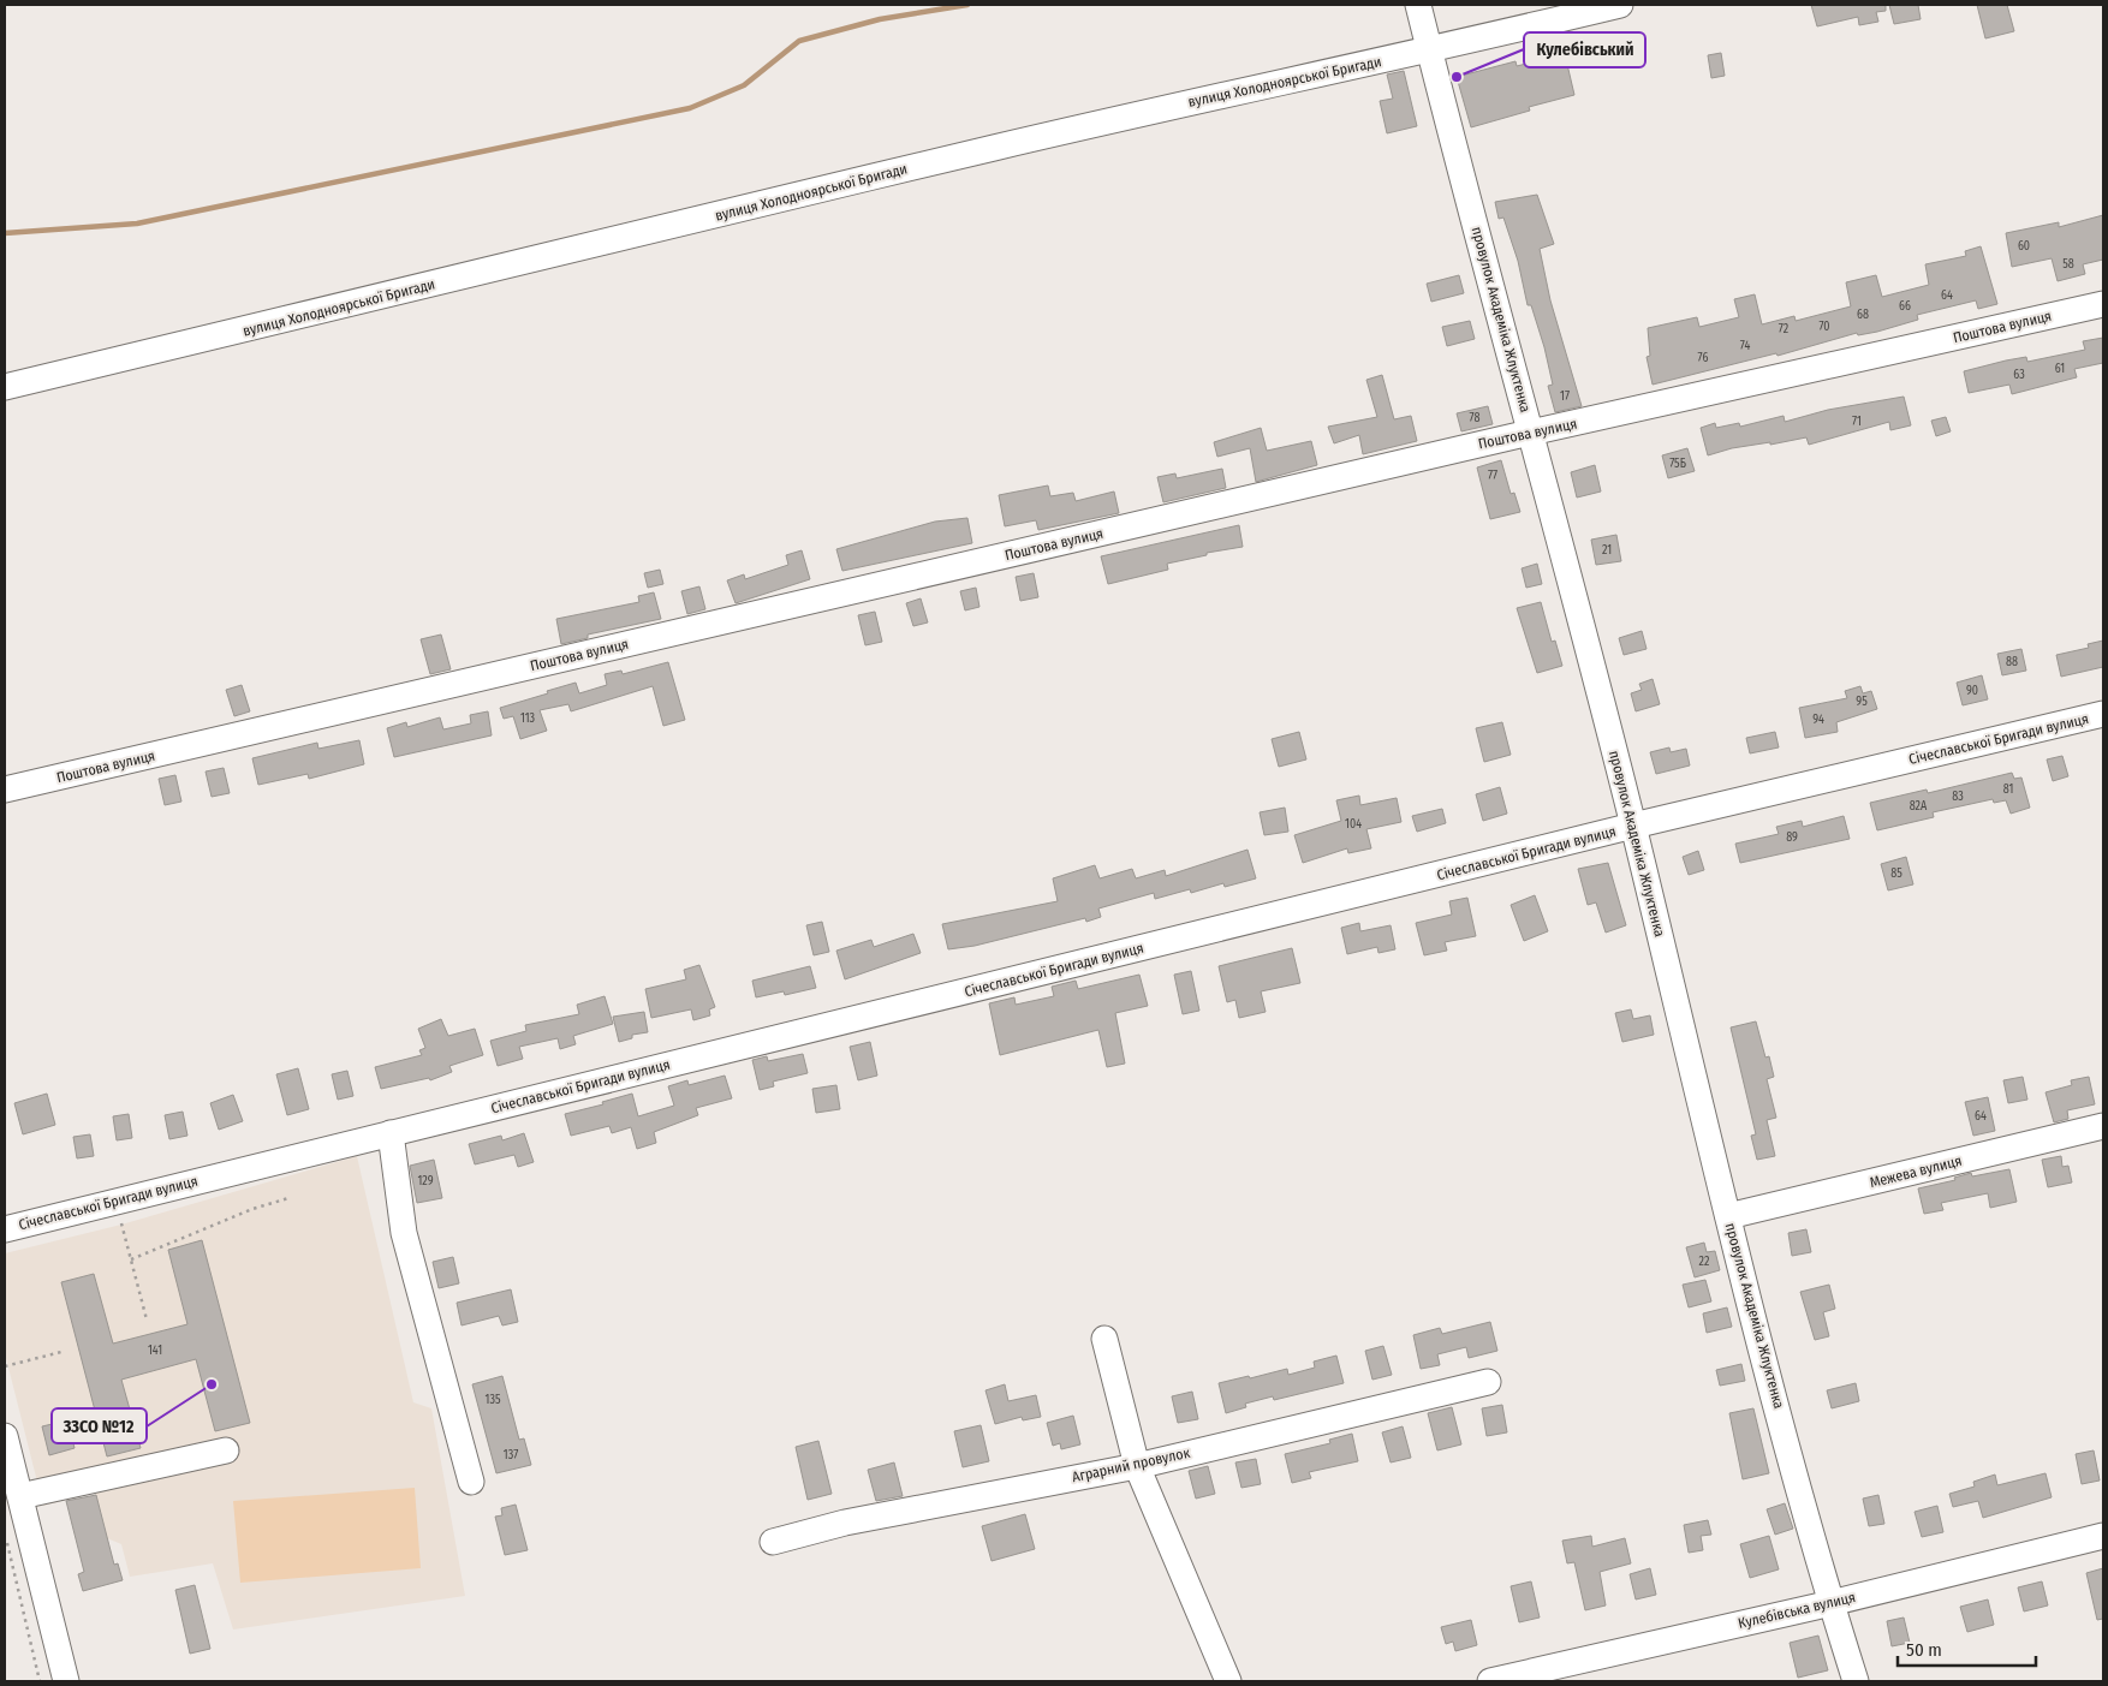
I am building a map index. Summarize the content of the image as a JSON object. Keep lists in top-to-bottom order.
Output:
{
  "streets": {
    "street": [
      "вулиця Холодноярської Бригади",
      "провулок Академіка Жлуктенка",
      "Поштова вулиця",
      "Січеславської Бригади вулиця",
      "Межева вулиця",
      "Аграрний провулок",
      "Кулебівська вулиця"
    ]
  },
  "crossings": [
    ["вулиця Холодноярської Бригади", "провулок Академіка Жлуктенка"],
    ["провулок Академіка Жлуктенка", "Поштова вулиця"],
    ["провулок Академіка Жлуктенка", "Січеславської Бригади вулиця"],
    ["провулок Академіка Жлуктенка", "Межева вулиця"],
    ["провулок Академіка Жлуктенка", "Кулебівська вулиця"]
  ],
  "places": ["Кулебівський", "ЗЗСО №12"],
  "house_numbers": [
    "60",
    "58",
    "64",
    "66",
    "68",
    "70",
    "72",
    "74",
    "76",
    "61",
    "63",
    "17",
    "78",
    "71",
    "75Б",
    "77",
    "21",
    "88",
    "90",
    "95",
    "113",
    "94",
    "81",
    "83",
    "82А",
    "104",
    "89",
    "85",
    "64",
    "129",
    "22",
    "141",
    "135",
    "137"
  ],
  "scale_bar": "50 m"
}
